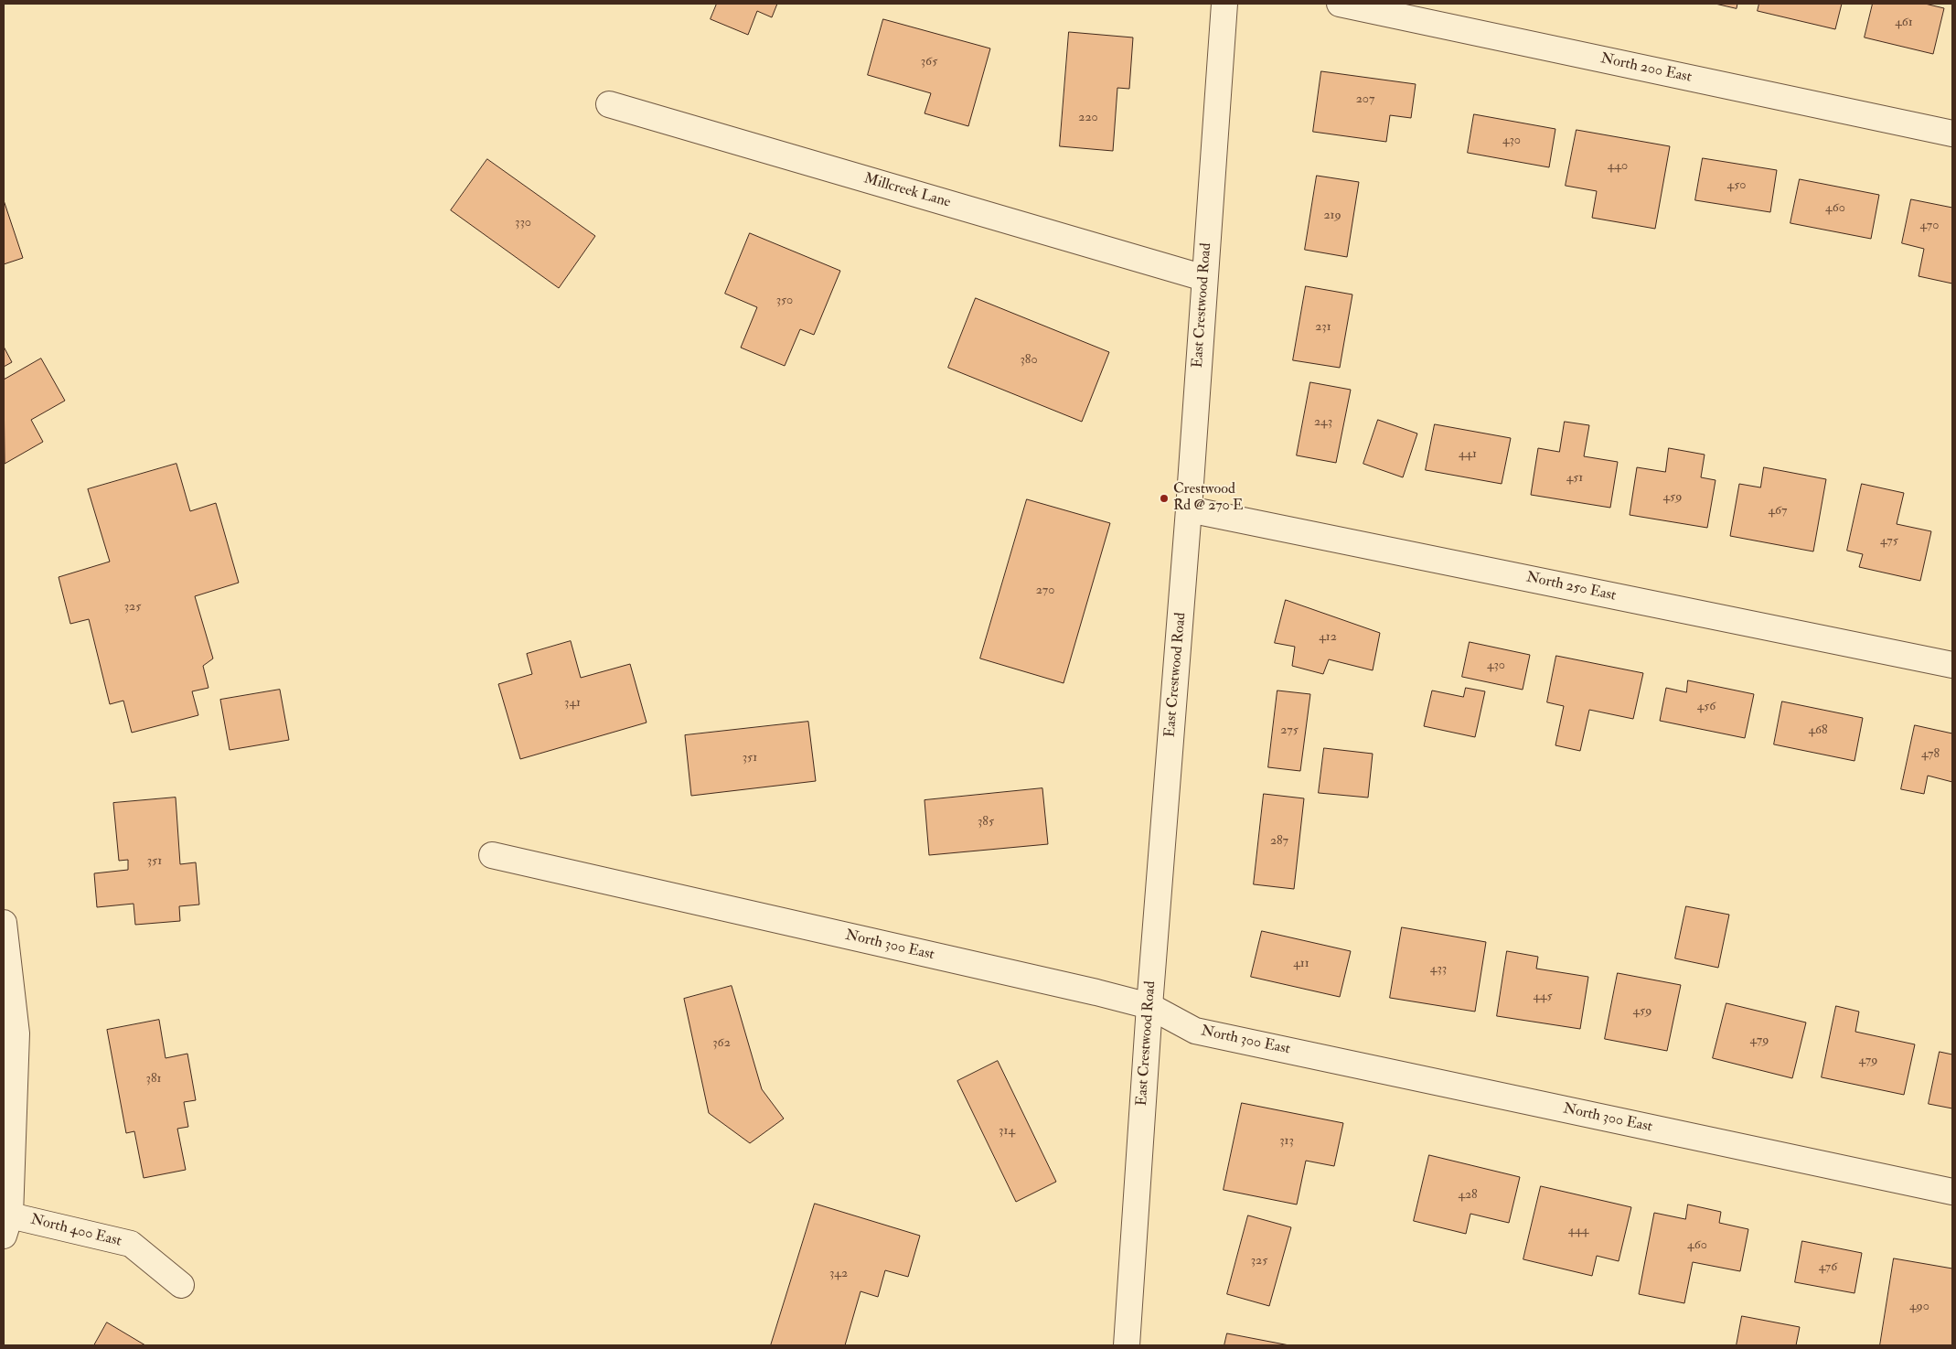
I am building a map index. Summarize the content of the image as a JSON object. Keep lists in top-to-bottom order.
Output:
{
  "streets": {
    "street": [
      "North 200 East",
      "Millcreek Lane",
      "East Crestwood Road",
      "North 250 East",
      "North 300 East",
      "North 400 East"
    ]
  },
  "crossings": [
    ["Millcreek Lane", "East Crestwood Road"],
    ["East Crestwood Road", "North 250 East"],
    ["East Crestwood Road", "North 300 East"]
  ],
  "places": ["Crestwood Rd @ 270 E"],
  "house_numbers": [
    "461",
    "365",
    "207",
    "220",
    "430",
    "440",
    "450",
    "460",
    "219",
    "330",
    "470",
    "350",
    "231",
    "380",
    "243",
    "441",
    "451",
    "459",
    "467",
    "475",
    "270",
    "325",
    "412",
    "430",
    "341",
    "456",
    "275",
    "468",
    "478",
    "351",
    "385",
    "287",
    "351",
    "411",
    "433",
    "445",
    "459",
    "479",
    "362",
    "479",
    "381",
    "314",
    "313",
    "428",
    "444",
    "460",
    "325",
    "476",
    "342",
    "490"
  ]
}
